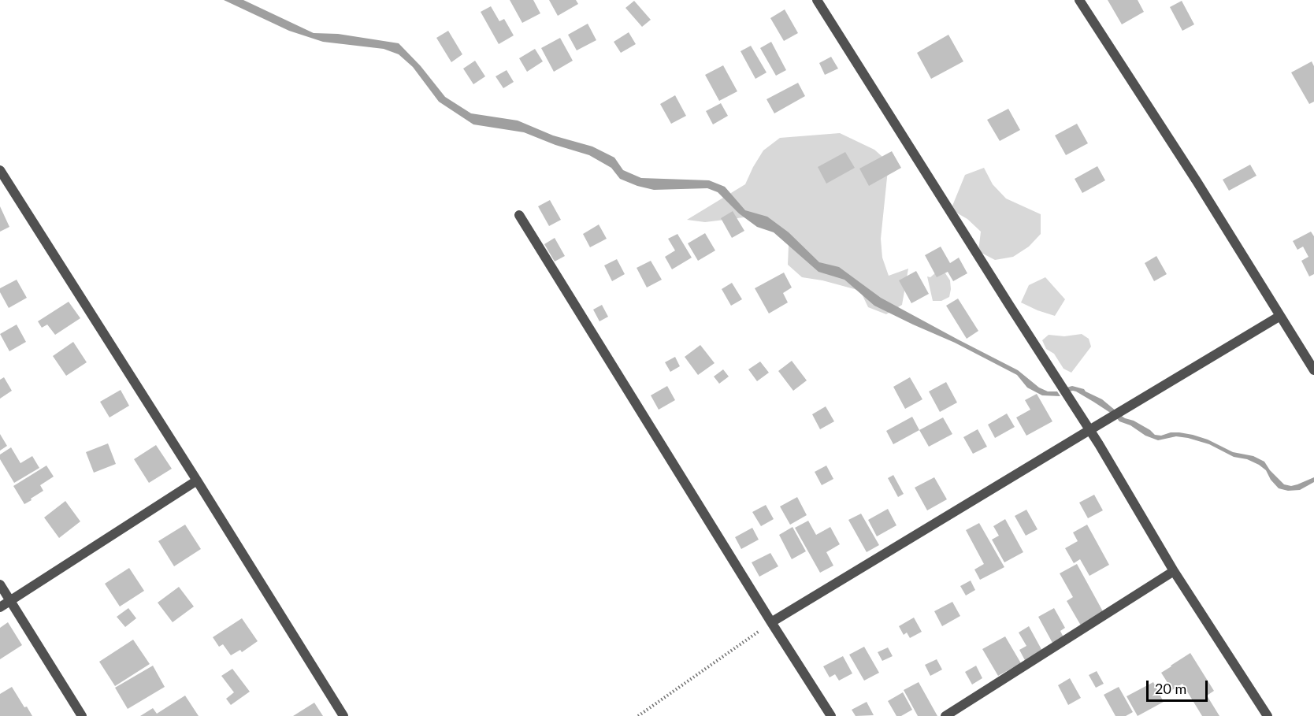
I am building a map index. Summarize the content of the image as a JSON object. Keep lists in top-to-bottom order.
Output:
{
  "scale_bar": "20 m"
}
